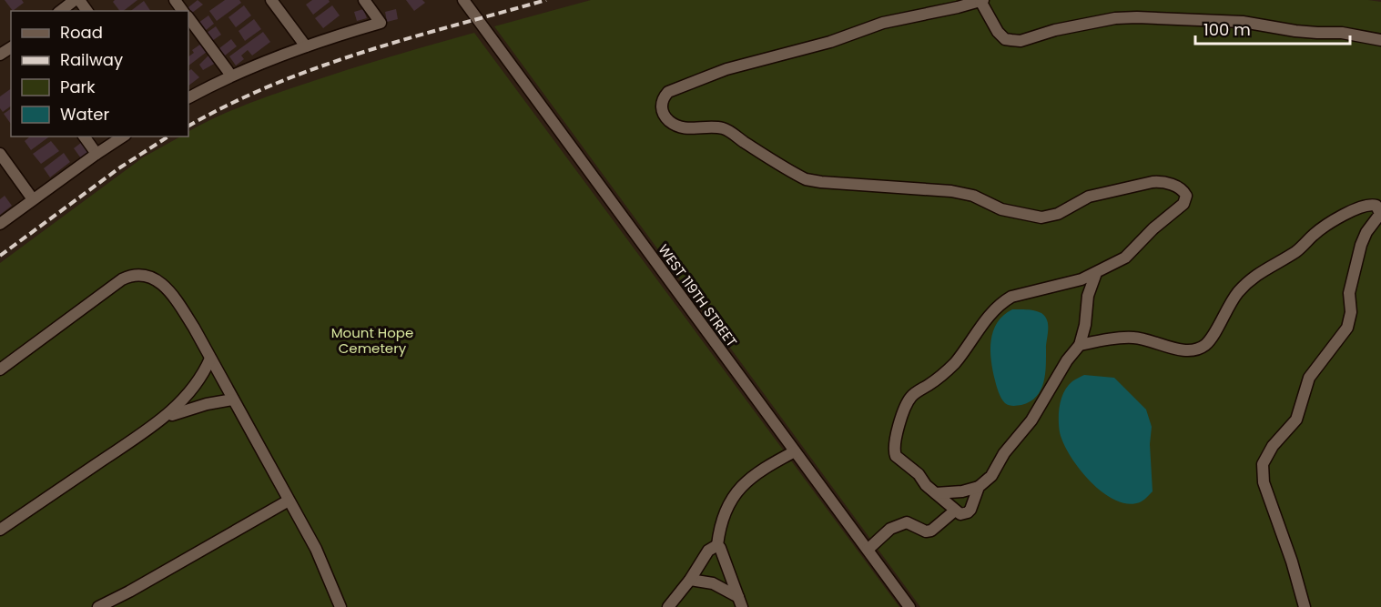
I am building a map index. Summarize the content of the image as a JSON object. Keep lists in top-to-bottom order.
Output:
{
  "streets": {
    "street": ["WEST 119TH STREET"]
  },
  "parks": ["Mount Hope Cemetery"],
  "legend": [
    "Road",
    "Railway",
    "Park",
    "Water"
  ],
  "scale_bar": "100 m"
}
